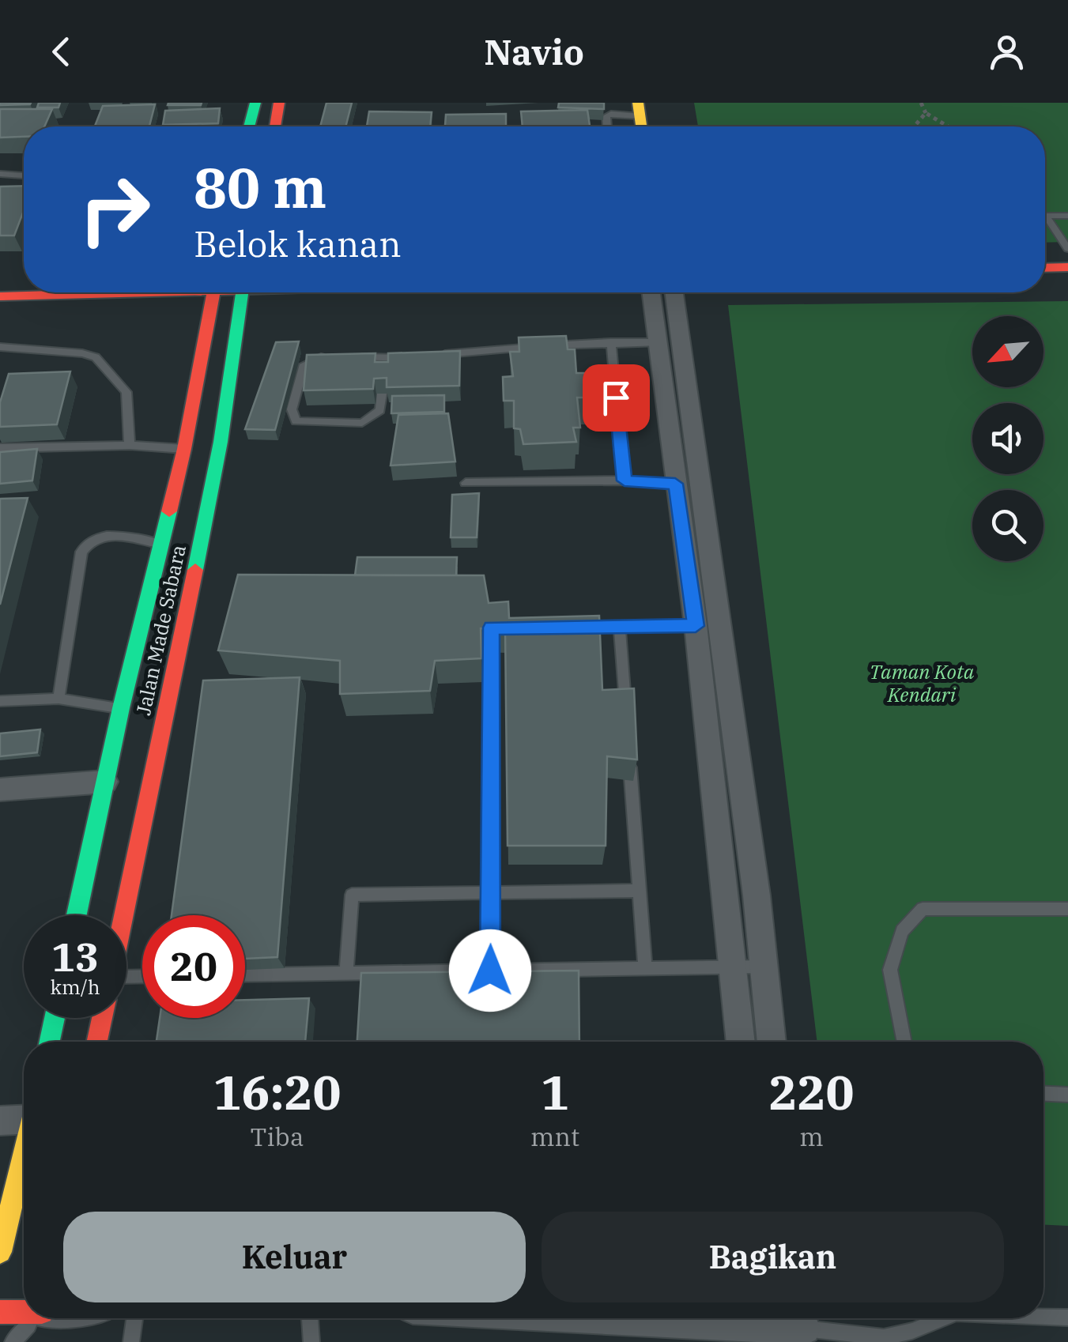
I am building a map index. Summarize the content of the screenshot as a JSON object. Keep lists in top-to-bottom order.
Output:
{
  "streets": {
    "main road": ["Jalan Made Sabara"]
  },
  "parks": ["Taman Kota Kendari"],
  "north": "bottom left",
  "page": {
    "header": "Navio",
    "turn": ["80 m", "Belok kanan"],
    "speed": "13 km/h",
    "limit": "20",
    "eta": [
      "16:20",
      "Tiba",
      "1",
      "mnt",
      "220",
      "m"
    ],
    "buttons": ["Keluar", "Bagikan"]
  }
}
